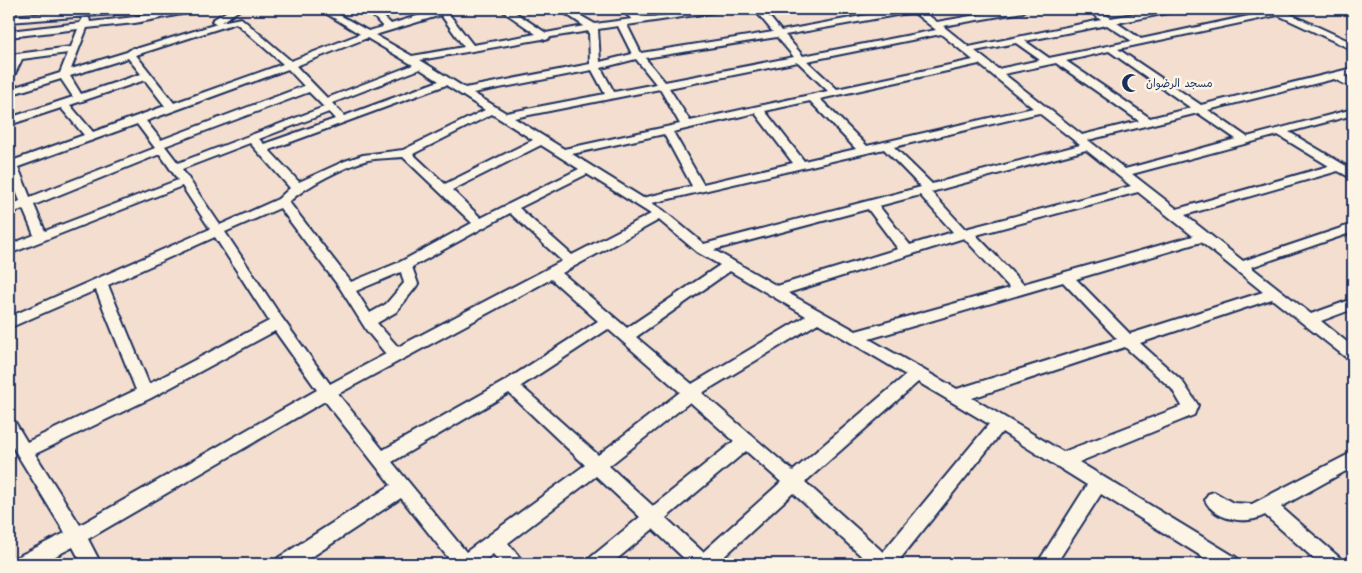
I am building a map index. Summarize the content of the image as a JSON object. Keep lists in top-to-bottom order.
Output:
{
  "places": {
    "mosque": ["مسجد الرضوان"]
  }
}
